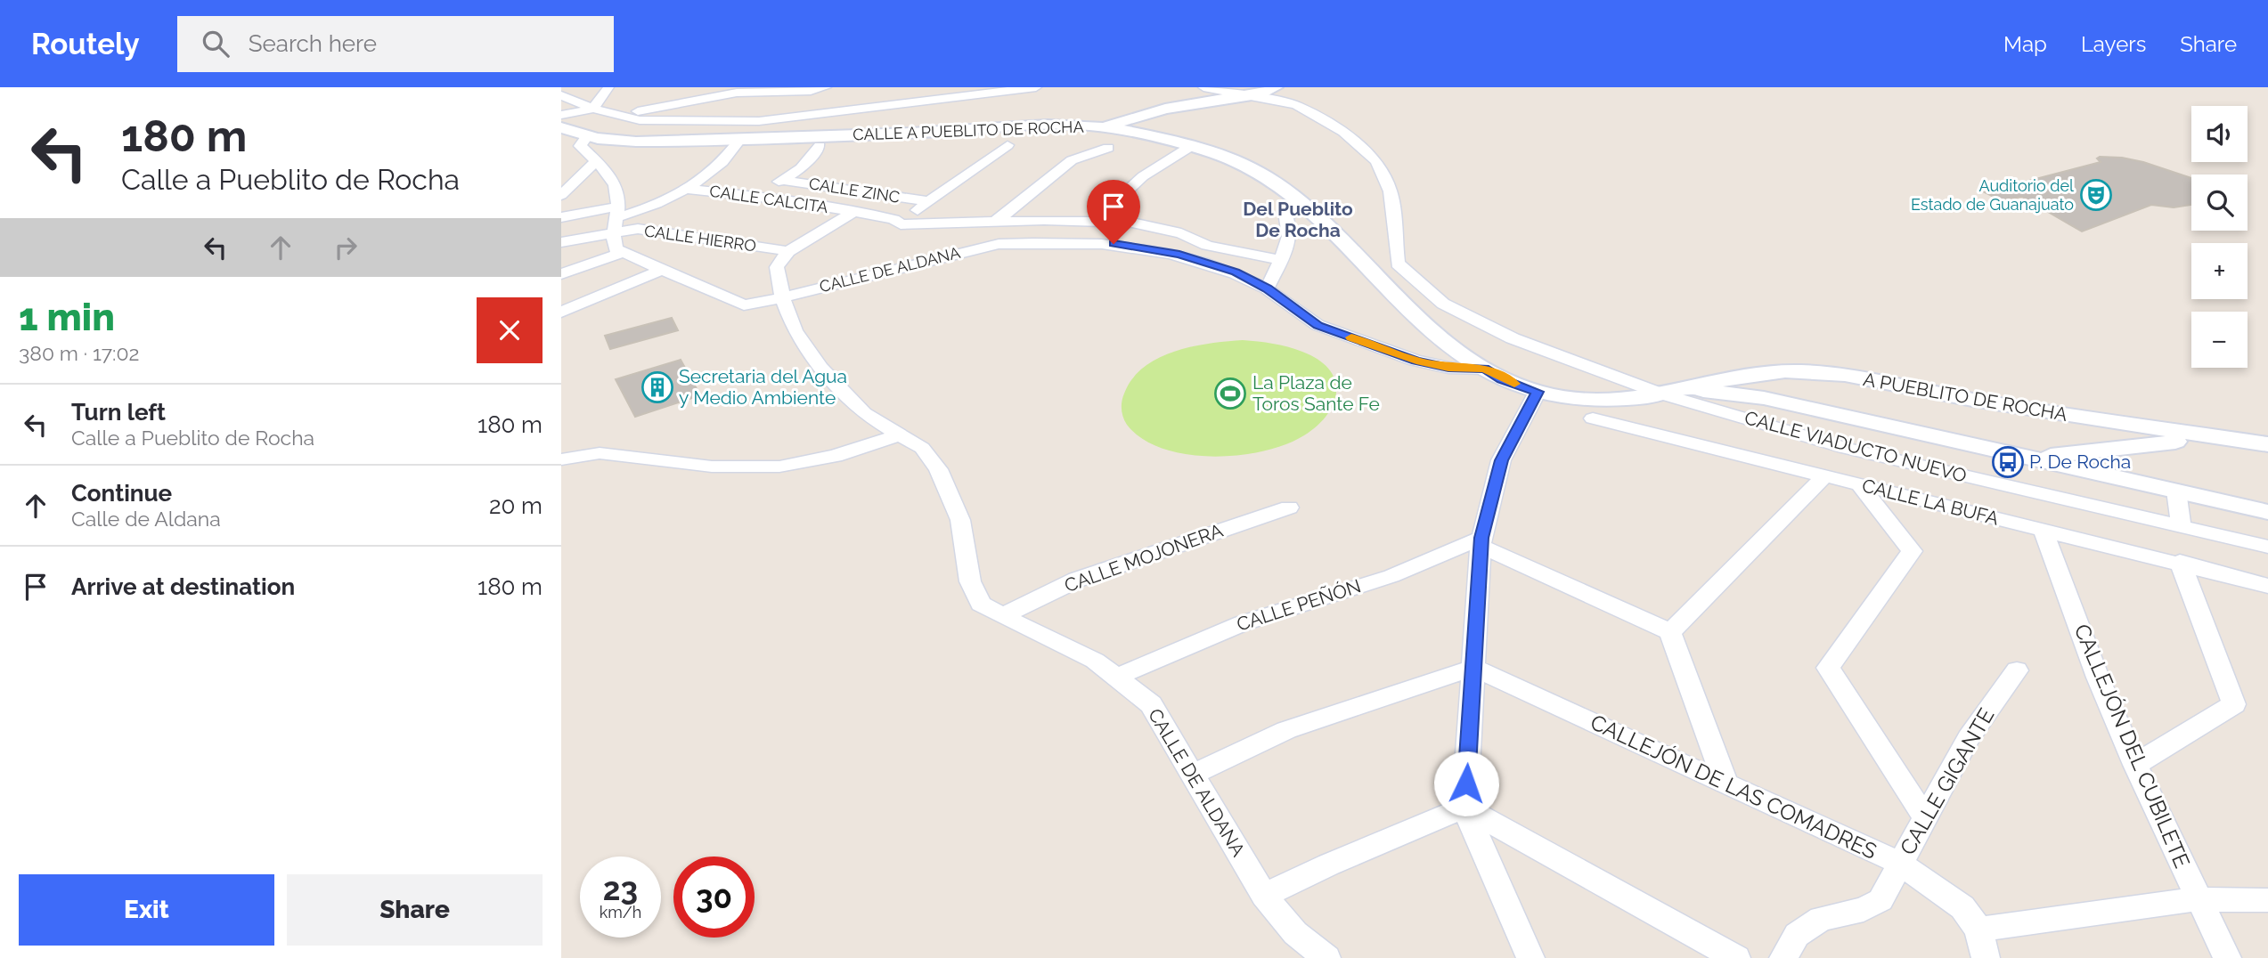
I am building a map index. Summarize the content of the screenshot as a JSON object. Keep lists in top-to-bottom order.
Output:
{
  "streets": {
    "street": [
      "CALLE A PUEBLITO DE ROCHA",
      "CALLE ZINC",
      "CALLE CALCITA",
      "CALLE HIERRO",
      "CALLE DE ALDANA",
      "A PUEBLITO DE ROCHA",
      "CALLE VIADUCTO NUEVO",
      "CALLE LA BUFA",
      "CALLE MOJONERA",
      "CALLE PEÑÓN",
      "CALLEJÓN DEL CUBILETE",
      "CALLE GIGANTE",
      "CALLEJÓN DE LAS COMADRES"
    ]
  },
  "crossings": [
    ["CALLE A PUEBLITO DE ROCHA", "CALLE DE ALDANA"],
    ["CALLE A PUEBLITO DE ROCHA", "A PUEBLITO DE ROCHA"],
    ["CALLE A PUEBLITO DE ROCHA", "CALLE VIADUCTO NUEVO"],
    ["CALLE CALCITA", "CALLE DE ALDANA"],
    ["CALLE HIERRO", "CALLE DE ALDANA"],
    ["CALLE DE ALDANA", "CALLE MOJONERA"],
    ["CALLE DE ALDANA", "CALLE PEÑÓN"],
    ["A PUEBLITO DE ROCHA", "CALLE VIADUCTO NUEVO"],
    ["CALLE LA BUFA", "CALLEJÓN DEL CUBILETE"],
    ["CALLE GIGANTE", "CALLEJÓN DE LAS COMADRES"]
  ],
  "districts": ["Del Pueblito De Rocha"],
  "places": {
    "theatre": ["Auditorio del Estado de Guanajuato"],
    "building": ["Secretaria del Agua y Medio Ambiente"],
    "sports": ["La Plaza de Toros Sante Fe"],
    "bus stop": ["P. De Rocha"]
  },
  "page": {
    "header": "Routely",
    "search": "Search here",
    "nav": ["Map", "Layers", "Share"],
    "turn": ["180 m", "Calle a Pueblito de Rocha"],
    "map_buttons": ["+", "−"],
    "heading": ["1 min", "380 m · 17:02"],
    "list": [
      {
        "name": "Turn left",
        "note": "Calle a Pueblito de Rocha",
        "value": "180 m"
      },
      {
        "name": "Continue",
        "note": "Calle de Aldana",
        "value": "20 m"
      },
      {
        "name": "Arrive at destination",
        "value": "180 m"
      }
    ],
    "speed": "23 km/h",
    "limit": "30",
    "buttons": ["Exit", "Share"]
  }
}
